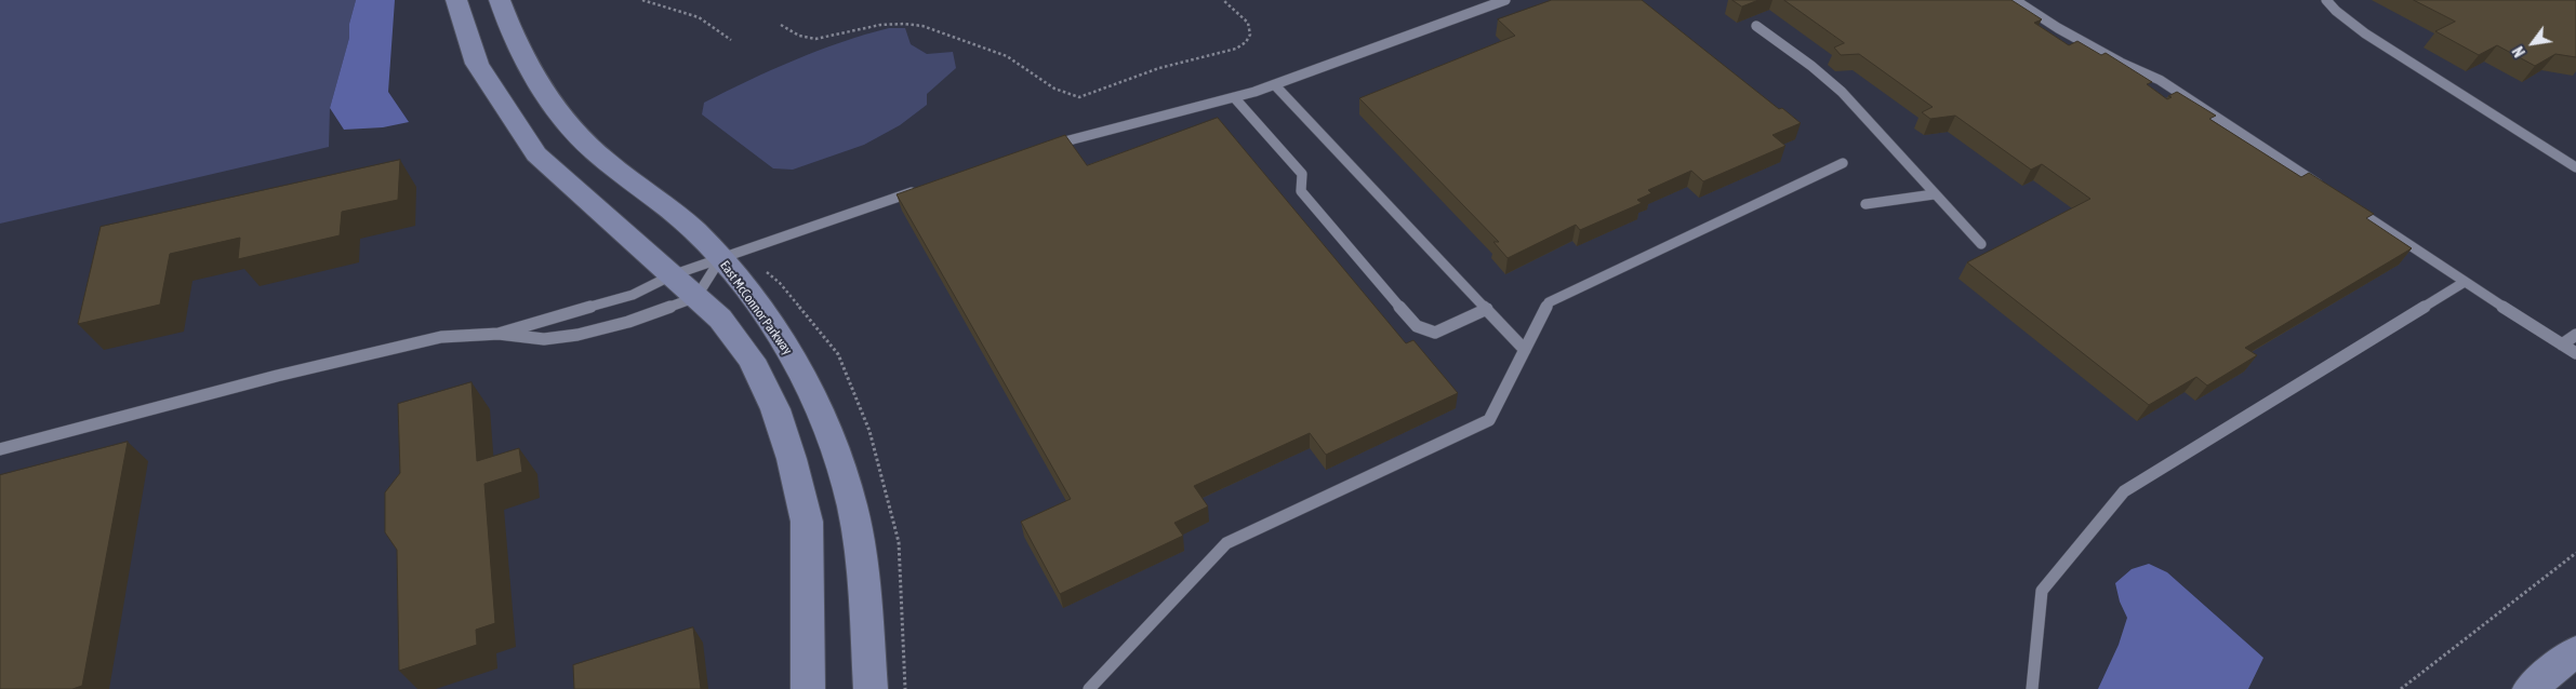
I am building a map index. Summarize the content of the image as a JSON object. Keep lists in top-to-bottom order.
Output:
{
  "streets": {
    "street": ["East McConnor Parkway"]
  },
  "north": "bottom left"
}
